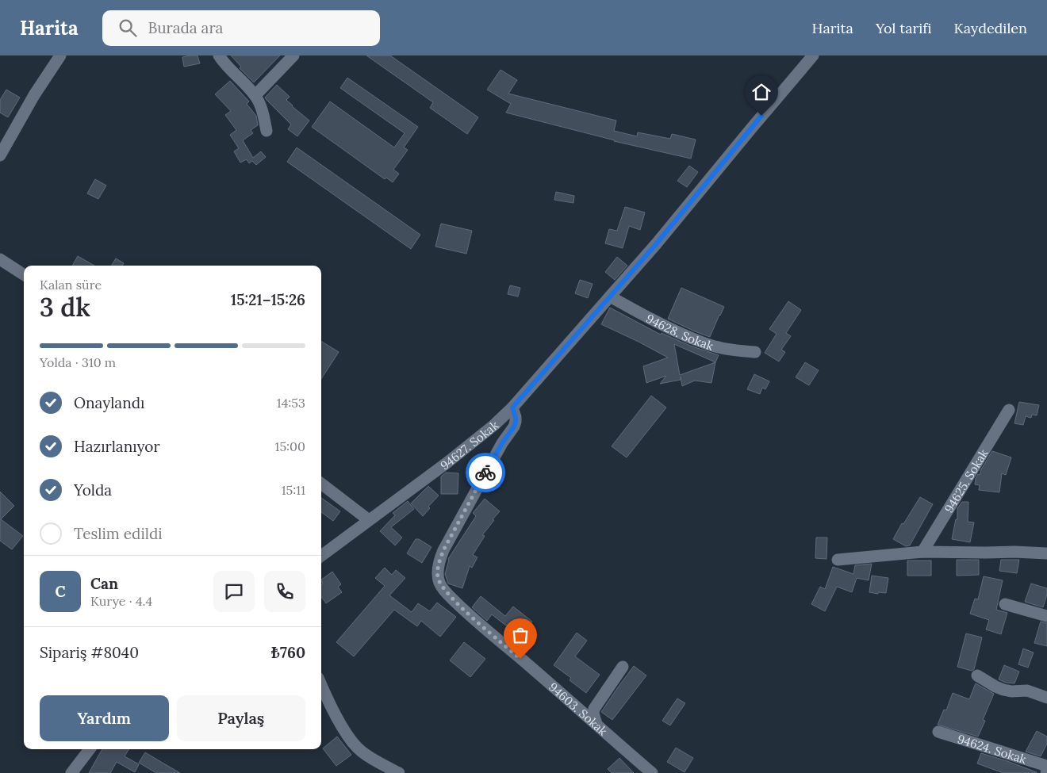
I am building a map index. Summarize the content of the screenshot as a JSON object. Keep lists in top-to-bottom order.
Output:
{
  "streets": {
    "street": [
      "94628. Sokak",
      "94627. Sokak",
      "94625. Sokak",
      "94603. Sokak",
      "94624. Sokak"
    ]
  },
  "crossings": [
    ["94628. Sokak", "94627. Sokak"],
    ["94627. Sokak", "94603. Sokak"]
  ],
  "page": {
    "header": "Harita",
    "search": "Burada ara",
    "nav": ["Harita", "Yol tarifi", "Kaydedilen"],
    "heading": ["3 dk", "Kalan süre", "15:21–15:26"],
    "panel": [
      "Can",
      "Kurye · 4.4",
      "Sipariş #8040",
      "₺760"
    ],
    "bar": "Yolda · 310 m",
    "list": [
      ["Onaylandı", "14:53"],
      ["Hazırlanıyor", "15:00"],
      ["Yolda", "15:11"],
      "Teslim edildi"
    ],
    "round": "C",
    "buttons": ["Yardım", "Paylaş"]
  }
}
